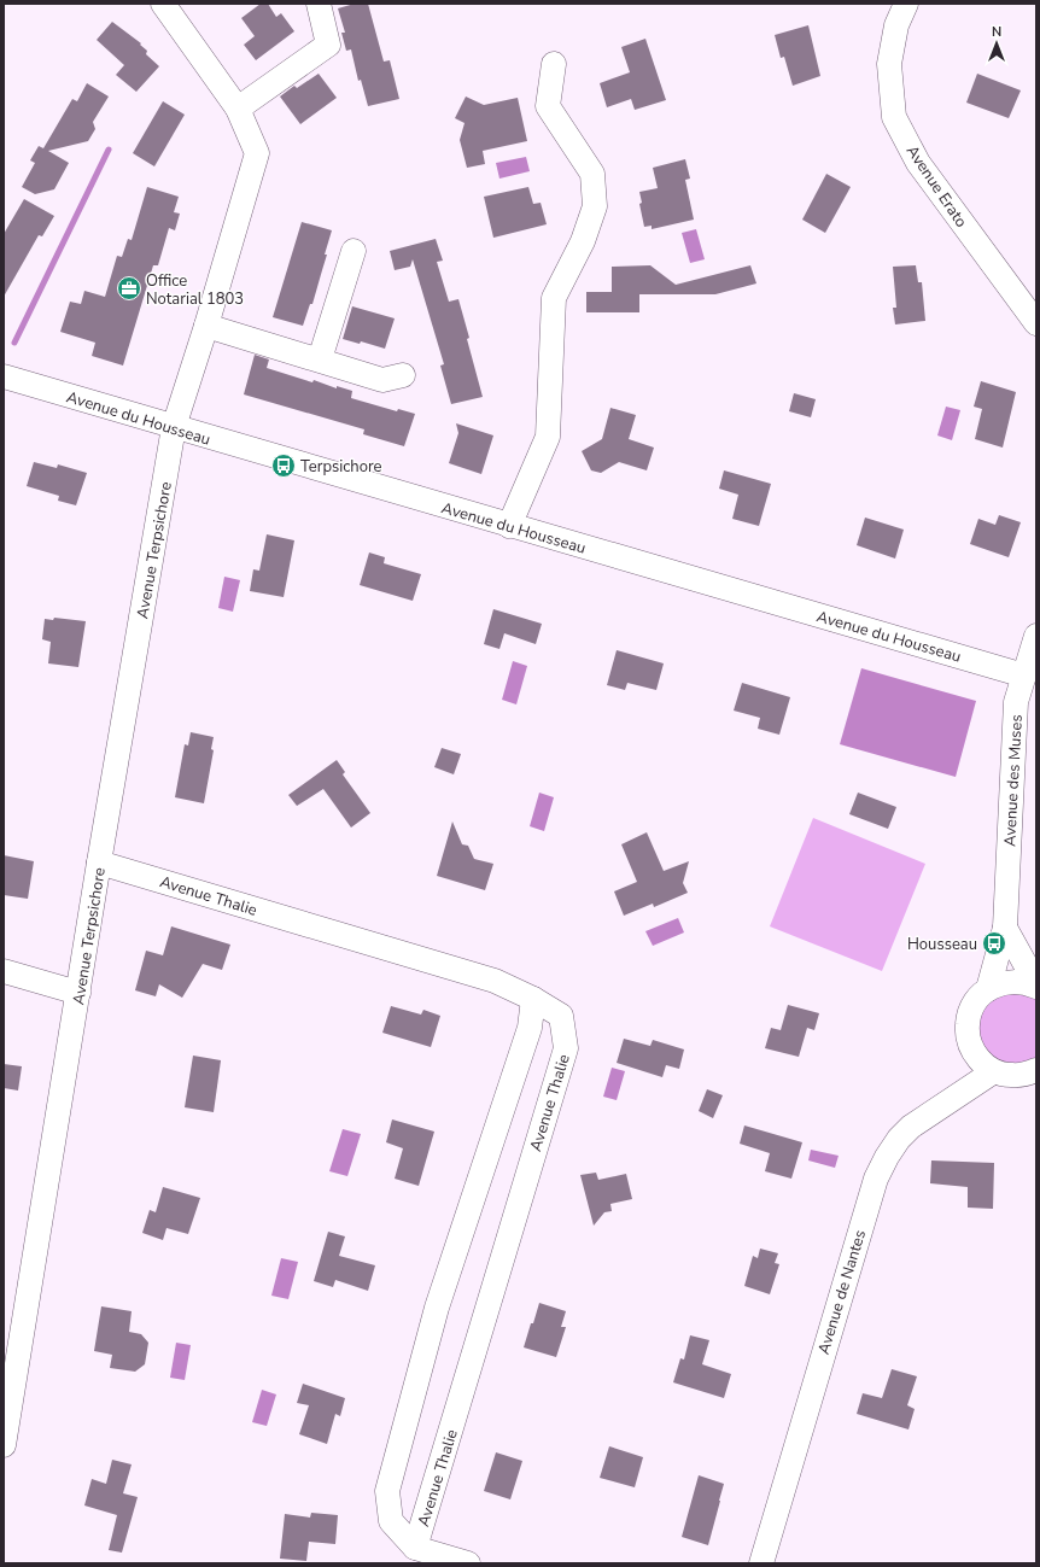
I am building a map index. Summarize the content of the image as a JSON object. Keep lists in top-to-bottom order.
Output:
{
  "streets": {
    "street": [
      "Avenue Erato",
      "Avenue du Housseau",
      "Avenue Terpsichore",
      "Avenue des Muses",
      "Avenue Thalie",
      "Avenue de Nantes"
    ]
  },
  "crossings": [
    ["Avenue du Housseau", "Avenue Terpsichore"],
    ["Avenue du Housseau", "Avenue des Muses"],
    ["Avenue Terpsichore", "Avenue Thalie"]
  ],
  "places": {
    "office": ["Office Notarial 1803"],
    "bus stop": ["Terpsichore", "Housseau"]
  },
  "north": "top"
}
